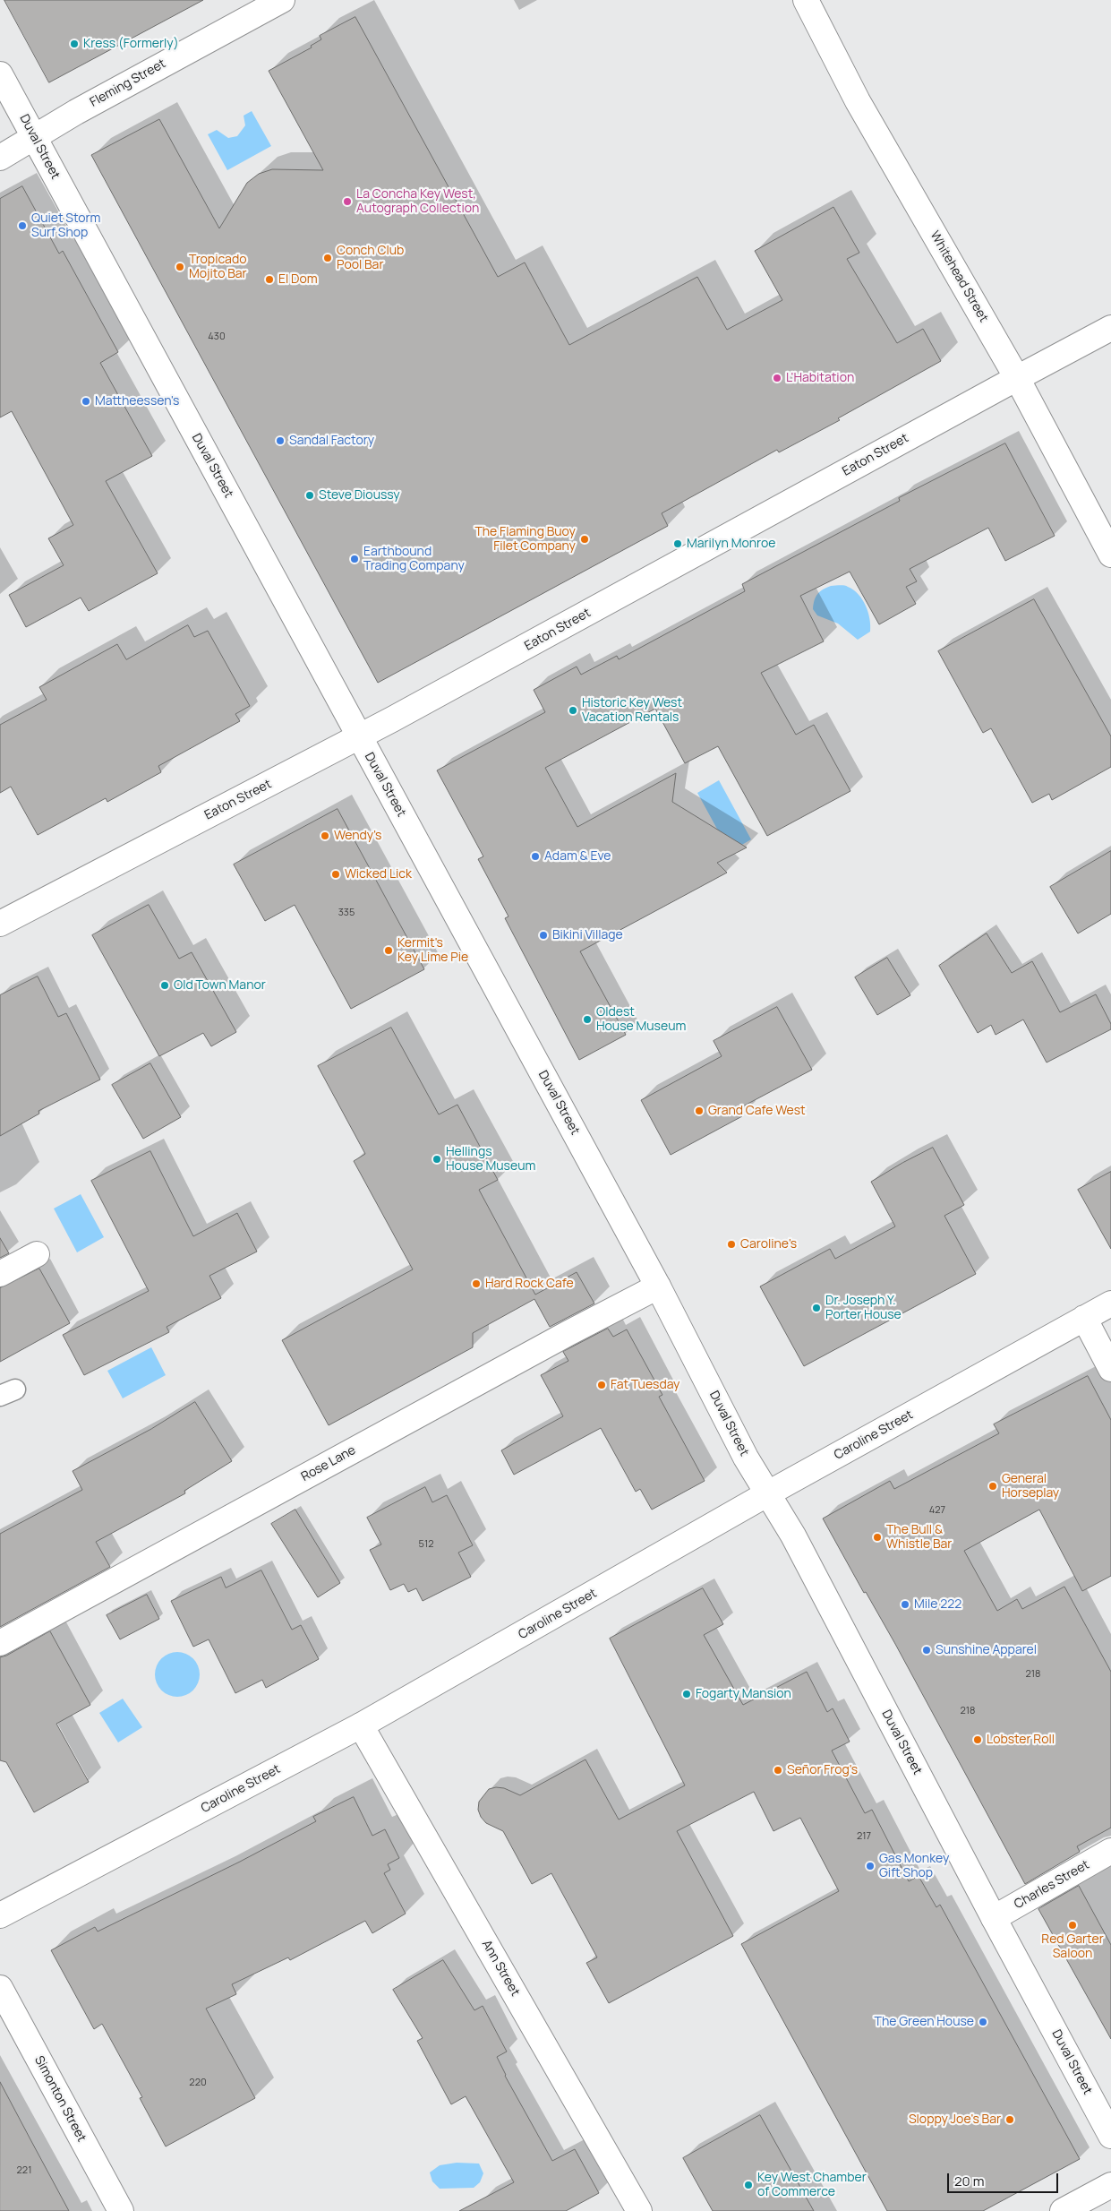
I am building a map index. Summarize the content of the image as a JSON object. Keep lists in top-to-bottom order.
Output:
{
  "streets": {
    "street": [
      "Fleming Street",
      "Duval Street",
      "Whitehead Street",
      "Eaton Street",
      "Caroline Street",
      "Rose Lane",
      "Charles Street",
      "Ann Street",
      "Simonton Street"
    ]
  },
  "crossings": [
    ["Fleming Street", "Duval Street"],
    ["Duval Street", "Eaton Street"],
    ["Duval Street", "Caroline Street"],
    ["Duval Street", "Rose Lane"],
    ["Duval Street", "Charles Street"],
    ["Whitehead Street", "Eaton Street"],
    ["Caroline Street", "Ann Street"]
  ],
  "places": [
    "Kress (Formerly)",
    "La Concha Key West, Autograph Collection",
    "Quiet Storm Surf Shop",
    "Conch Club Pool Bar",
    "Tropicado Mojito Bar",
    "El Dom",
    "L'Habitation",
    "Mattheessen's",
    "Sandal Factory",
    "Steve Dioussy",
    "The Flaming Buoy Filet Company",
    "Marilyn Monroe",
    "Earthbound Trading Company",
    "Historic Key West Vacation Rentals",
    "Wendy's",
    "Adam & Eve",
    "Wicked Lick",
    "Bikini Village",
    "Kermit's Key Lime Pie",
    "Old Town Manor",
    "Oldest House Museum",
    "Grand Cafe West",
    "Hellings House Museum",
    "Caroline's",
    "Hard Rock Cafe",
    "Dr. Joseph Y. Porter House",
    "Fat Tuesday",
    "General Horseplay",
    "The Bull & Whistle Bar",
    "Mile 222",
    "Sunshine Apparel",
    "Fogarty Mansion",
    "Lobster Roll",
    "Señor Frog's",
    "Gas Monkey Gift Shop",
    "Red Garter Saloon",
    "The Green House",
    "Sloppy Joe's Bar",
    "Key West Chamber of Commerce"
  ],
  "house_numbers": [
    "430",
    "335",
    "427",
    "512",
    "218",
    "218",
    "217",
    "220",
    "221"
  ],
  "scale_bar": "20 m"
}
